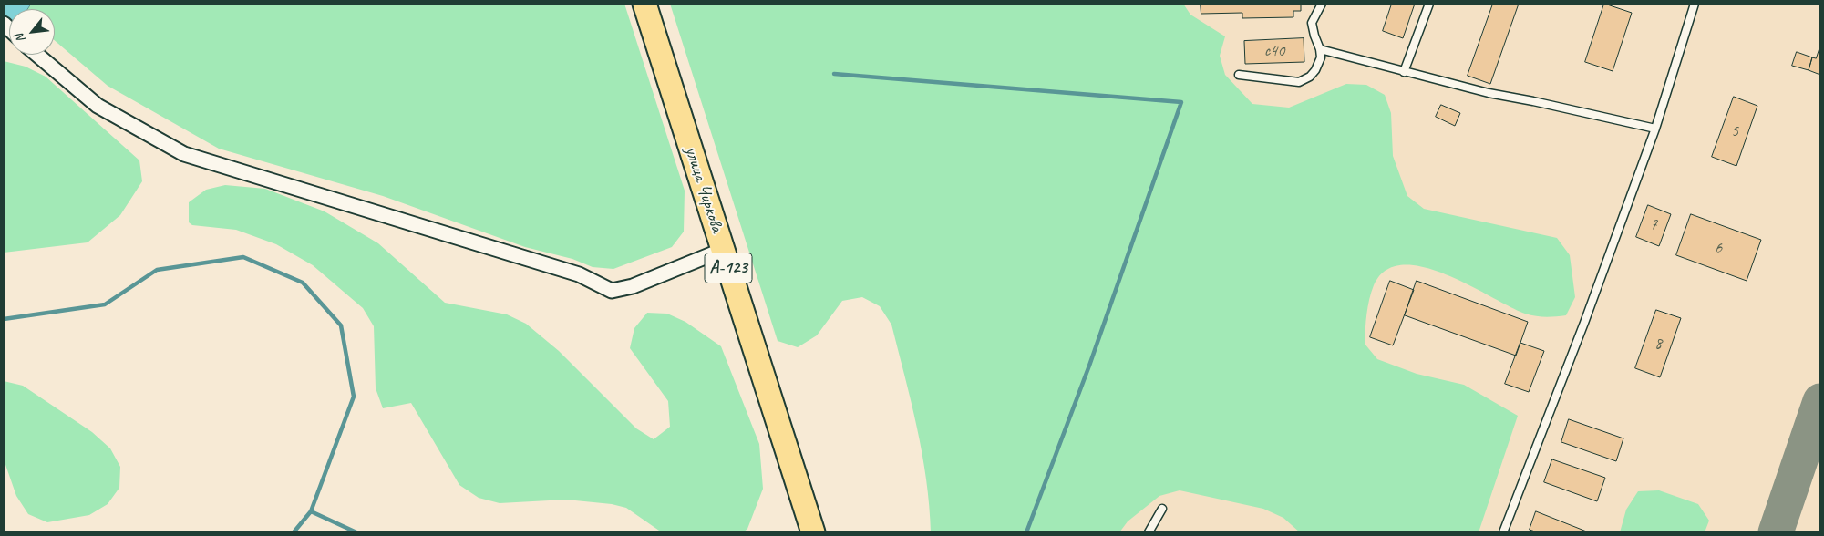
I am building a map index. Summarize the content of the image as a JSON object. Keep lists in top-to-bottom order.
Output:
{
  "streets": {
    "main road": ["улица Чиркова", "А-123"]
  },
  "house_numbers": [
    "с40",
    "5",
    "7",
    "6",
    "8"
  ],
  "north": "bottom left"
}
